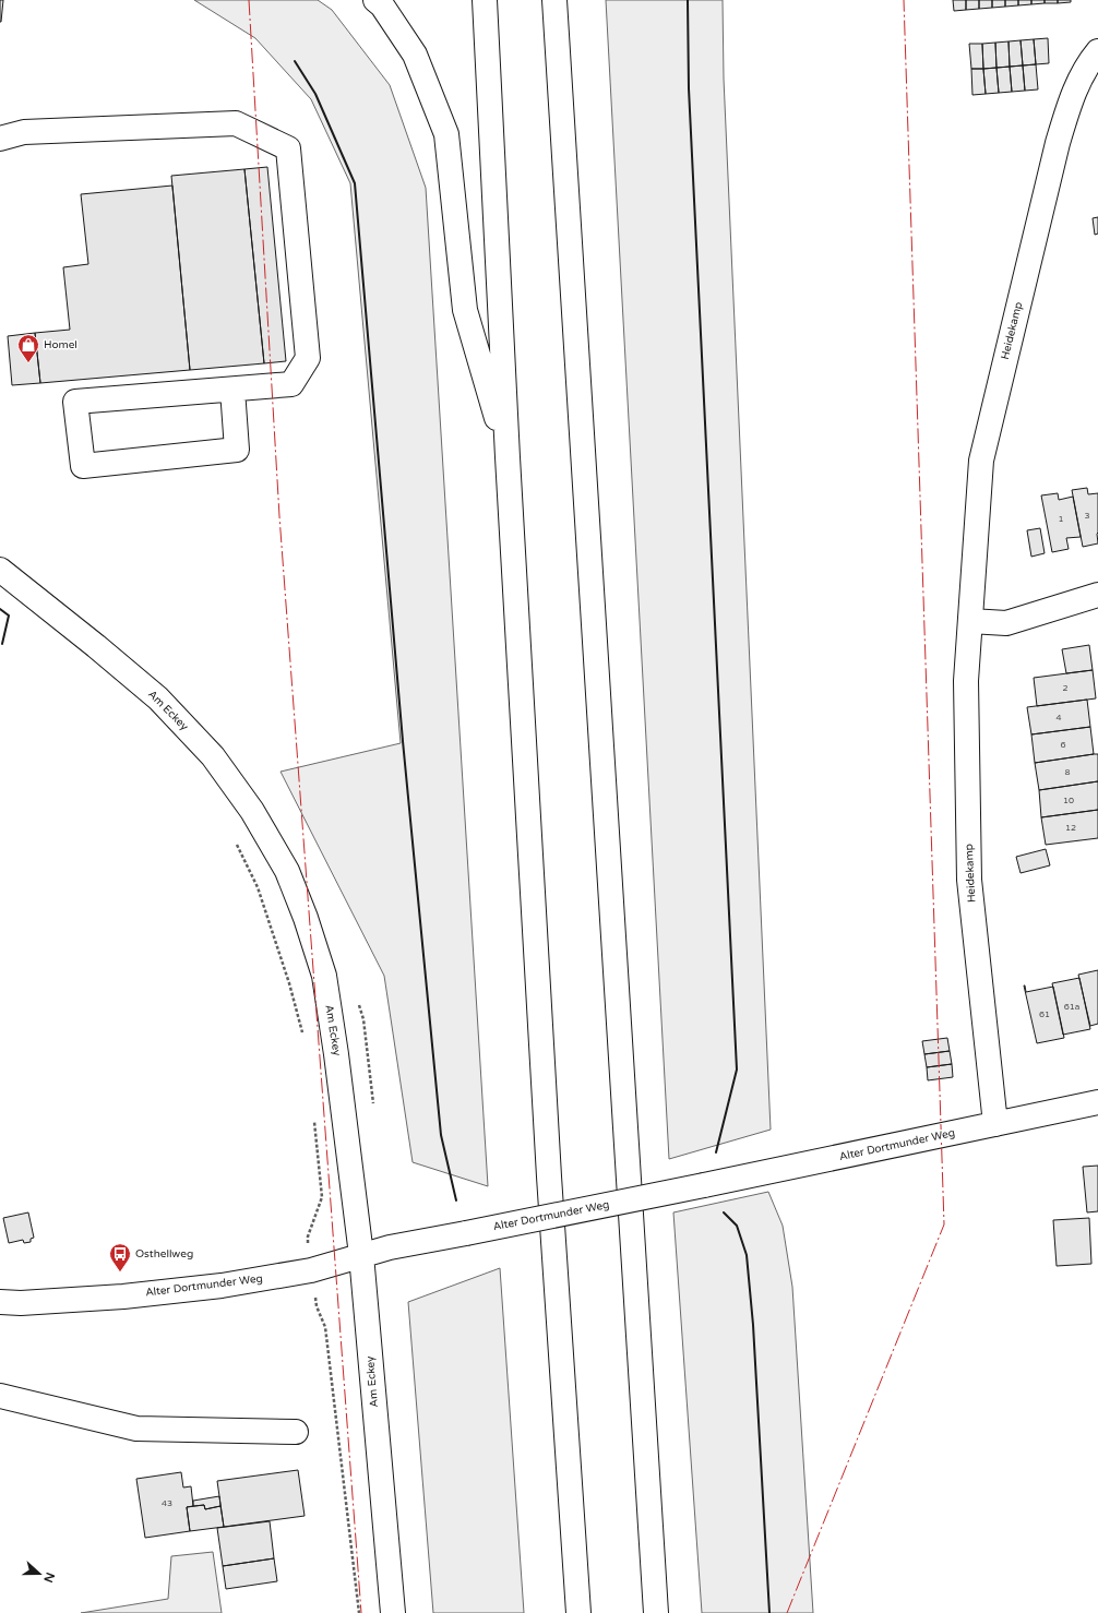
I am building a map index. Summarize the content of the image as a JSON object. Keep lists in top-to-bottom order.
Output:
{
  "streets": {
    "main road": ["Heidekamp", "Am Eckey", "Alter Dortmunder Weg"]
  },
  "crossings": [
    ["Heidekamp", "Alter Dortmunder Weg"],
    ["Am Eckey", "Alter Dortmunder Weg"]
  ],
  "places": {
    "shop": ["Homel"],
    "bus stop": ["Osthellweg"]
  },
  "house_numbers": [
    "3",
    "1",
    "2",
    "4",
    "6",
    "8",
    "10",
    "12",
    "61a",
    "61",
    "43"
  ],
  "north": "right"
}
